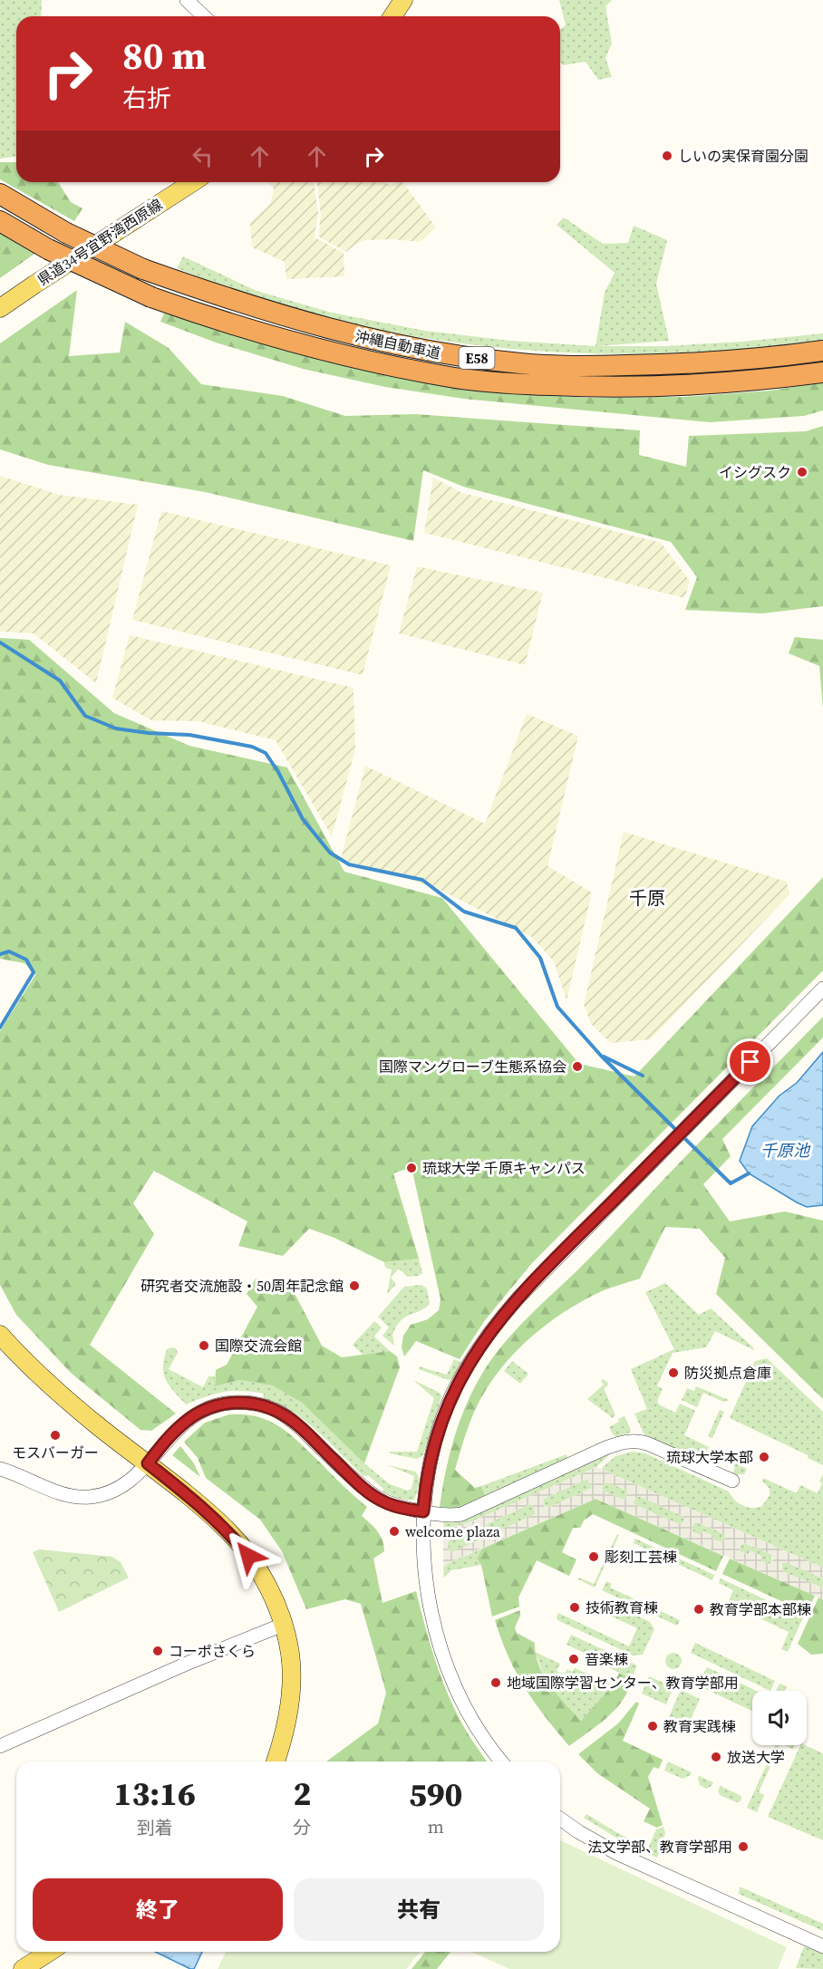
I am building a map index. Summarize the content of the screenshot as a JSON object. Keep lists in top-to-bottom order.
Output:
{
  "streets": {
    "highway": ["沖縄自動車道", "E58"],
    "main road": ["県道34号宜野湾西原線"]
  },
  "districts": ["千原"],
  "water": ["千原池"],
  "places": [
    "しいの実保育園分園",
    "イシグスク",
    "国際マングローブ生態系協会",
    "琉球大学 千原キャンパス",
    "研究者交流施設・50周年記念館",
    "国際交流会館",
    "防災拠点倉庫",
    "モスバーガー",
    "琉球大学本部",
    "welcome plaza",
    "彫刻工芸棟",
    "技術教育棟",
    "教育学部本部棟",
    "コーポさくら",
    "音楽棟",
    "地域国際学習センター、教育学部用",
    "教育実践棟",
    "放送大学",
    "法文学部、教育学部用"
  ],
  "page": {
    "turn": ["80 m", "右折"],
    "eta": [
      "13:16",
      "到着",
      "2",
      "分",
      "590",
      "m"
    ],
    "buttons": ["終了", "共有"]
  }
}
